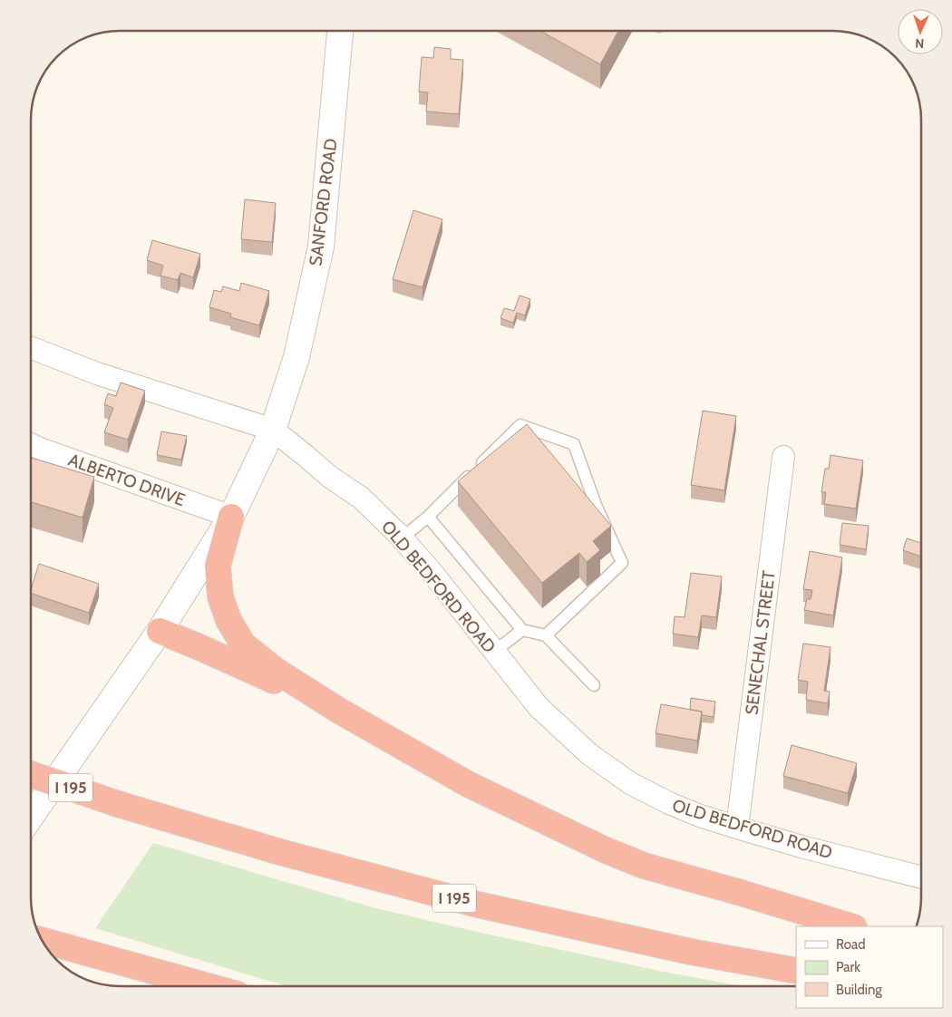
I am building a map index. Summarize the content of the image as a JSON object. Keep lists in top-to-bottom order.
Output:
{
  "streets": {
    "highway": ["I 195"],
    "street": [
      "SANFORD ROAD",
      "ALBERTO DRIVE",
      "OLD BEDFORD ROAD",
      "SENECHAL STREET"
    ]
  },
  "crossings": [
    ["SANFORD ROAD", "OLD BEDFORD ROAD"],
    ["OLD BEDFORD ROAD", "SENECHAL STREET"]
  ],
  "legend": ["Road", "Park", "Building"],
  "north": "bottom"
}
